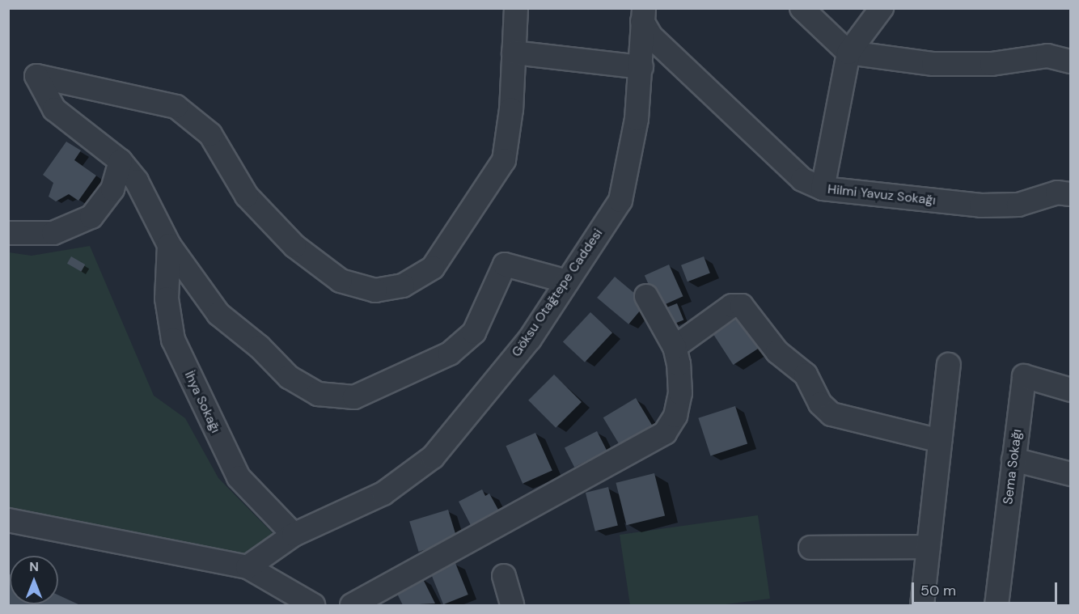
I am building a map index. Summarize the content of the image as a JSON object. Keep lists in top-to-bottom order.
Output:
{
  "streets": {
    "street": [
      "Hilmi Yavuz Sokağı",
      "Göksu Otağtepe Caddesi",
      "İhya Sokağı",
      "Sema Sokağı"
    ]
  },
  "crossings": [
    ["Hilmi Yavuz Sokağı", "Göksu Otağtepe Caddesi"],
    ["Göksu Otağtepe Caddesi", "İhya Sokağı"]
  ],
  "scale_bar": "50 m",
  "north": "top"
}
